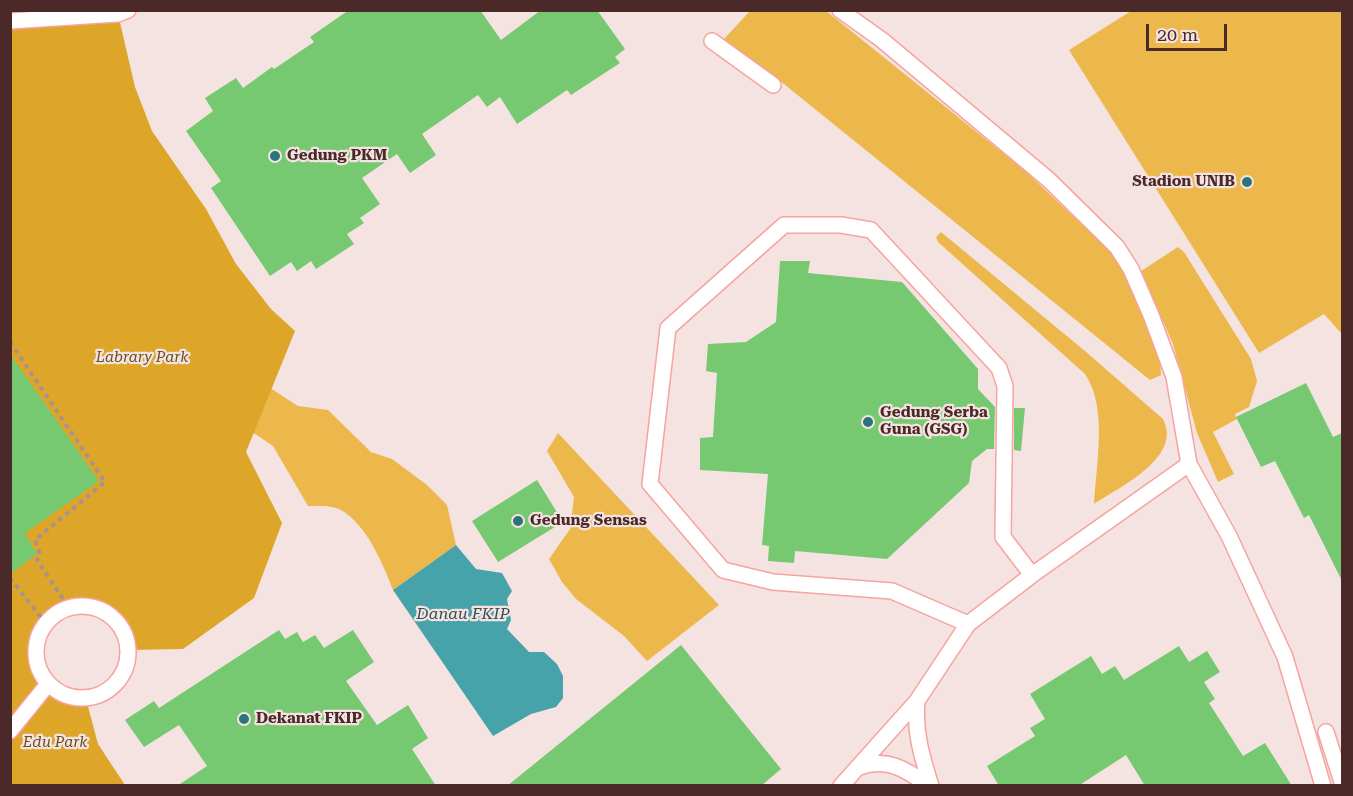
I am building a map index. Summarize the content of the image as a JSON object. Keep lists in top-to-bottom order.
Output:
{
  "water": ["Danau FKIP"],
  "parks": ["Labrary Park", "Edu Park"],
  "places": [
    "Gedung PKM",
    "Stadion UNIB",
    "Gedung Serba Guna (GSG)",
    "Gedung Sensas",
    "Dekanat FKIP"
  ],
  "scale_bar": "20 m"
}
